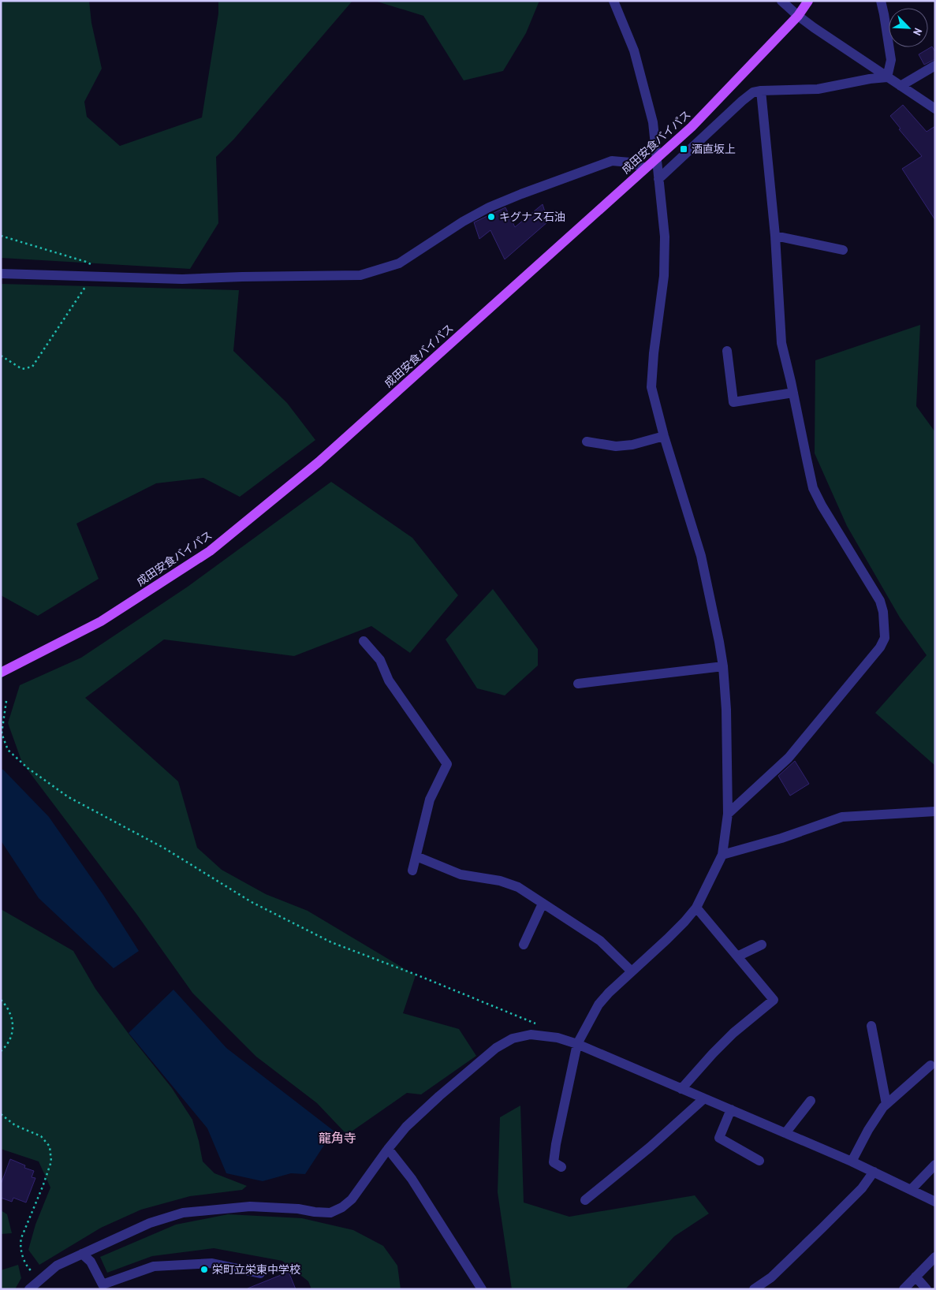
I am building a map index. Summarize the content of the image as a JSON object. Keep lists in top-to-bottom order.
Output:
{
  "streets": {
    "main road": ["成田安食バイパス"]
  },
  "districts": ["龍角寺"],
  "places": {
    "transit": ["酒直坂上"],
    "other": ["キグナス石油", "栄町立栄東中学校"]
  },
  "north": "bottom right"
}
